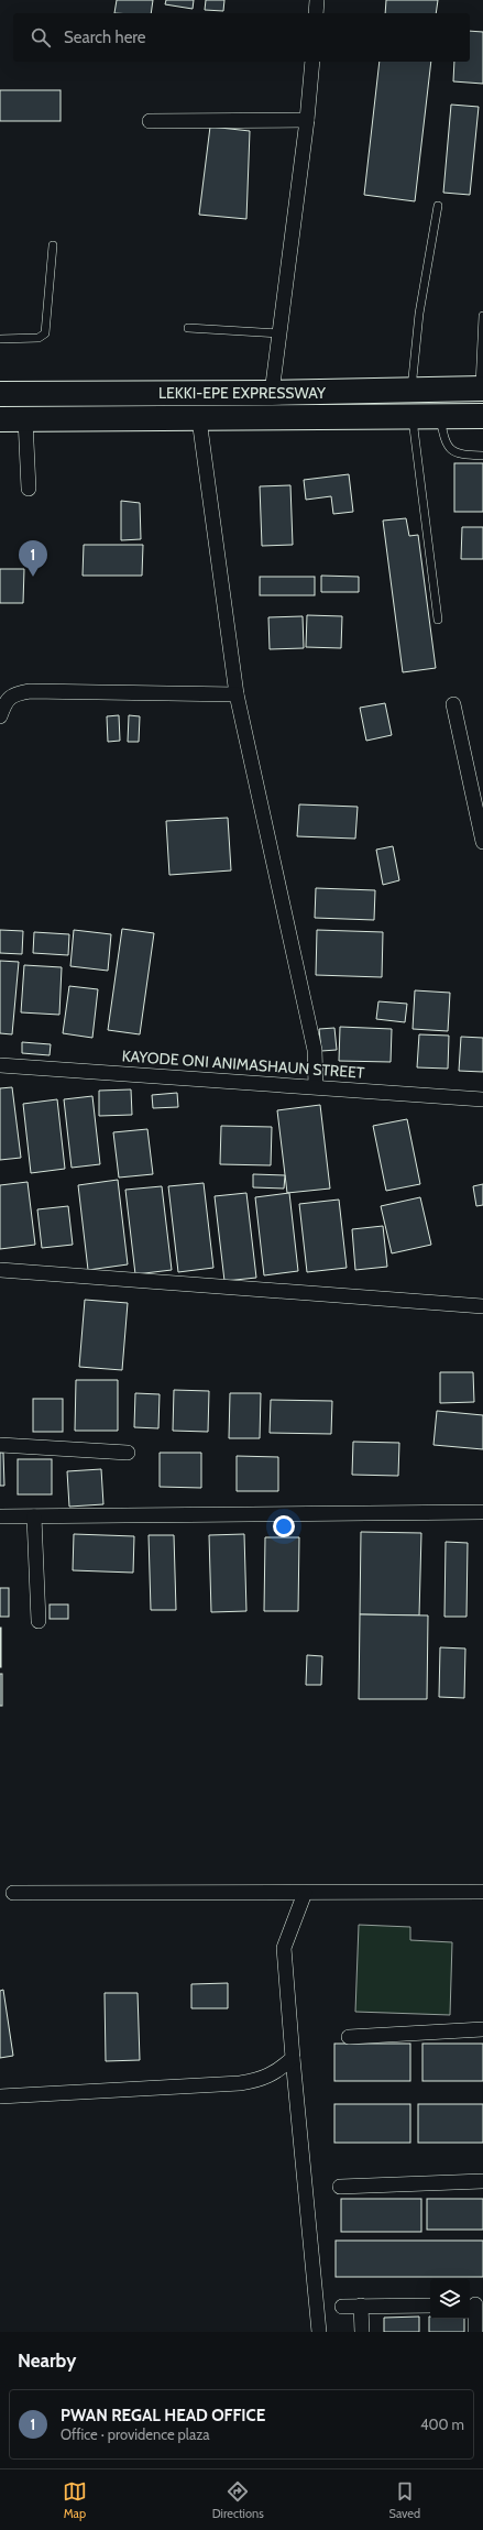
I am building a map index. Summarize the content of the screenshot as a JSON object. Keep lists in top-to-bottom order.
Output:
{
  "streets": {
    "highway": ["LEKKI-EPE EXPRESSWAY"],
    "street": ["KAYODE ONI ANIMASHAUN STREET"]
  },
  "page": {
    "search": "Search here",
    "pins": "1",
    "heading": "Nearby",
    "list": [
      {
        "mark": "1",
        "name": "PWAN REGAL HEAD OFFICE",
        "note": "Office · providence plaza",
        "value": "400 m"
      }
    ],
    "nav": ["Map", "Directions", "Saved"]
  }
}
